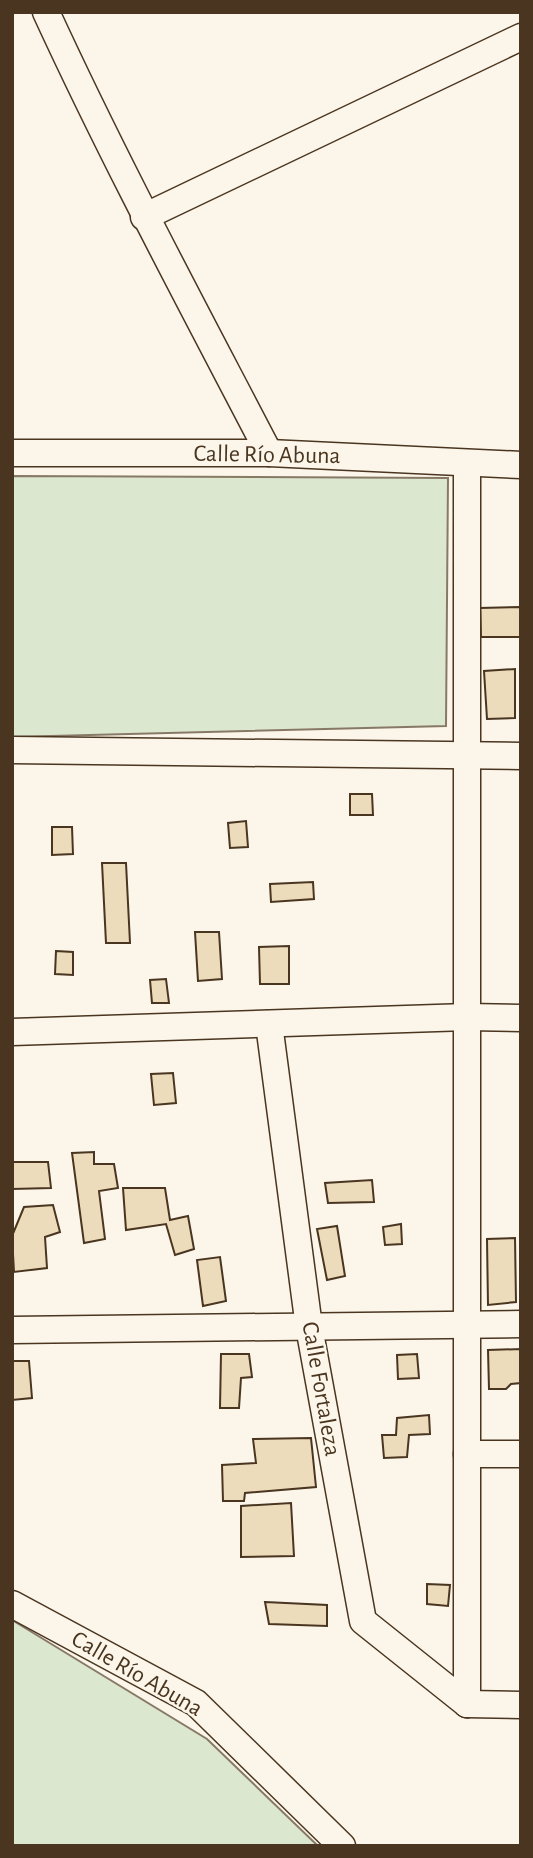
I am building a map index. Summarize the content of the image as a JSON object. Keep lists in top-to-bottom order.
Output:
{
  "streets": {
    "street": ["Calle Río Abuna", "Calle Fortaleza"]
  }
}
